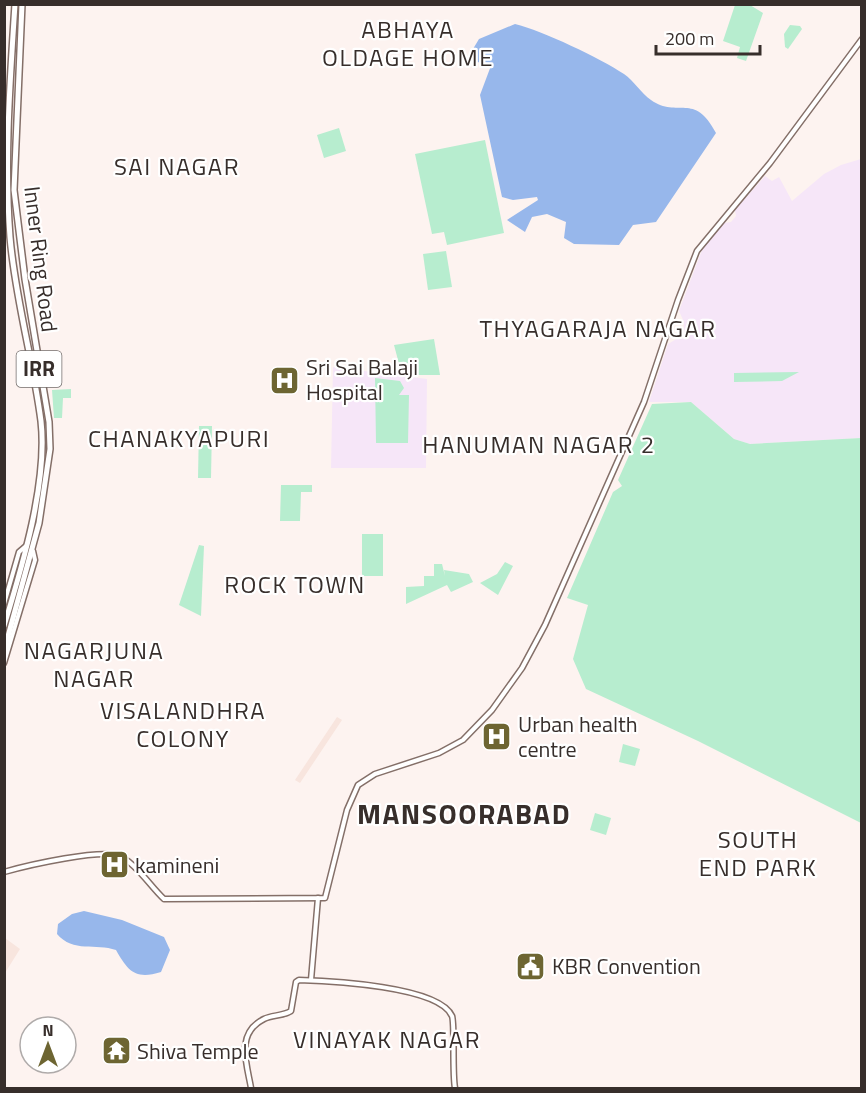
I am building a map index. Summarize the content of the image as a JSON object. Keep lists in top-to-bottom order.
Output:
{
  "streets": {
    "highway": ["Inner Ring Road", "IRR"]
  },
  "crossings": [
    ["Inner Ring Road", "IRR"]
  ],
  "districts": [
    "ABHAYA OLDAGE HOME",
    "SAI NAGAR",
    "THYAGARAJA NAGAR",
    "CHANAKYAPURI",
    "HANUMAN NAGAR 2",
    "ROCK TOWN",
    "NAGARJUNA NAGAR",
    "VISALANDHRA COLONY",
    "MANSOORABAD",
    "SOUTH END PARK",
    "VINAYAK NAGAR"
  ],
  "places": {
    "hospital": ["Sri Sai Balaji Hospital", "Urban health centre", "kamineni"],
    "public building": ["KBR Convention"],
    "temple": ["Shiva Temple"]
  },
  "scale_bar": "200 m",
  "north": "top"
}
